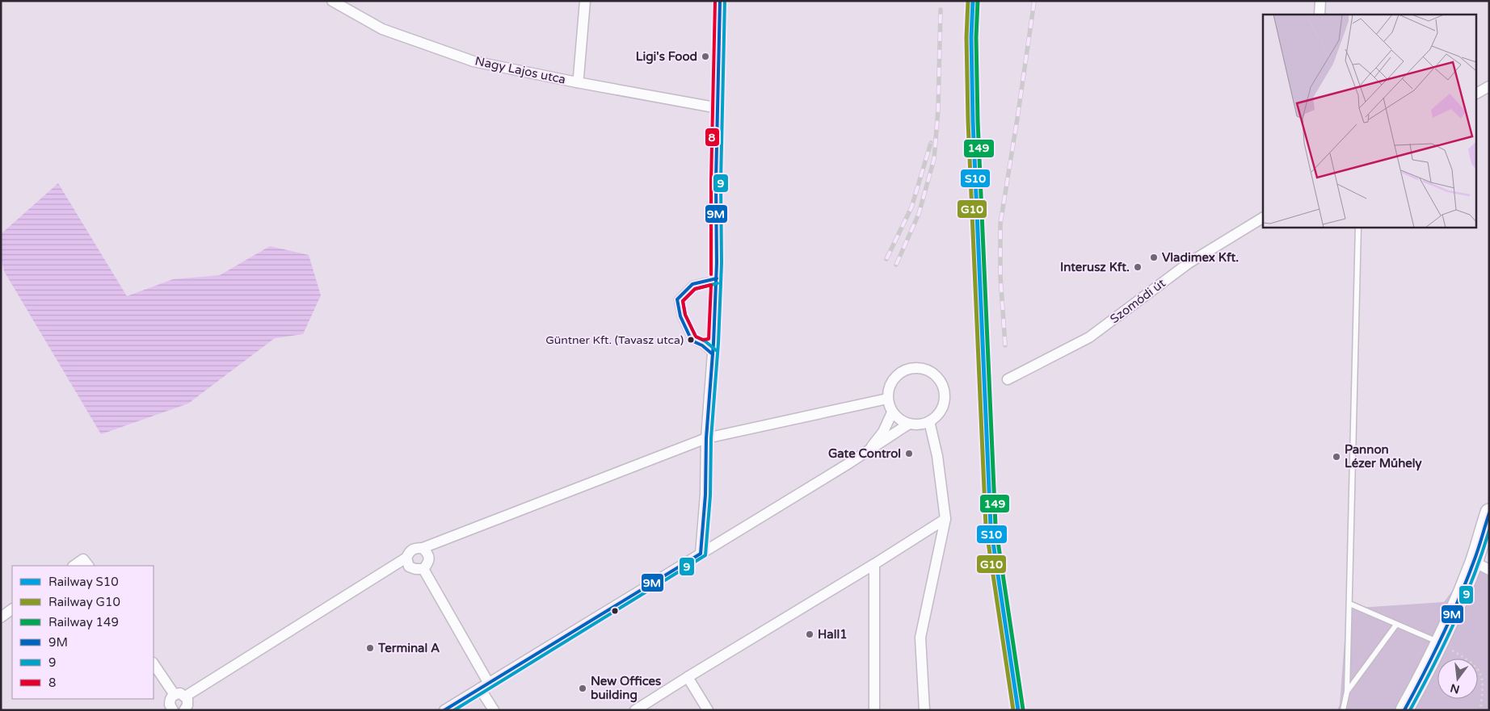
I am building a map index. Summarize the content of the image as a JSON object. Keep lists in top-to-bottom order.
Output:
{
  "streets": {
    "street": ["Nagy Lajos utca", "Szomódi út"]
  },
  "places": [
    "Ligi's Food",
    "Vladimex Kft.",
    "Interusz Kft.",
    "Güntner Kft. (Tavasz utca)",
    "Gate Control",
    "Pannon Lézer Műhely",
    "Hall1",
    "Terminal A",
    "New Offices building"
  ],
  "lines": [
    "rail line S10",
    "rail line G10",
    "rail line 149",
    "transit line 9M",
    "transit line 9",
    "transit line 8"
  ],
  "legend": [
    "Railway S10",
    "Railway G10",
    "Railway 149",
    "9M",
    "9",
    "8"
  ],
  "north": "bottom"
}
